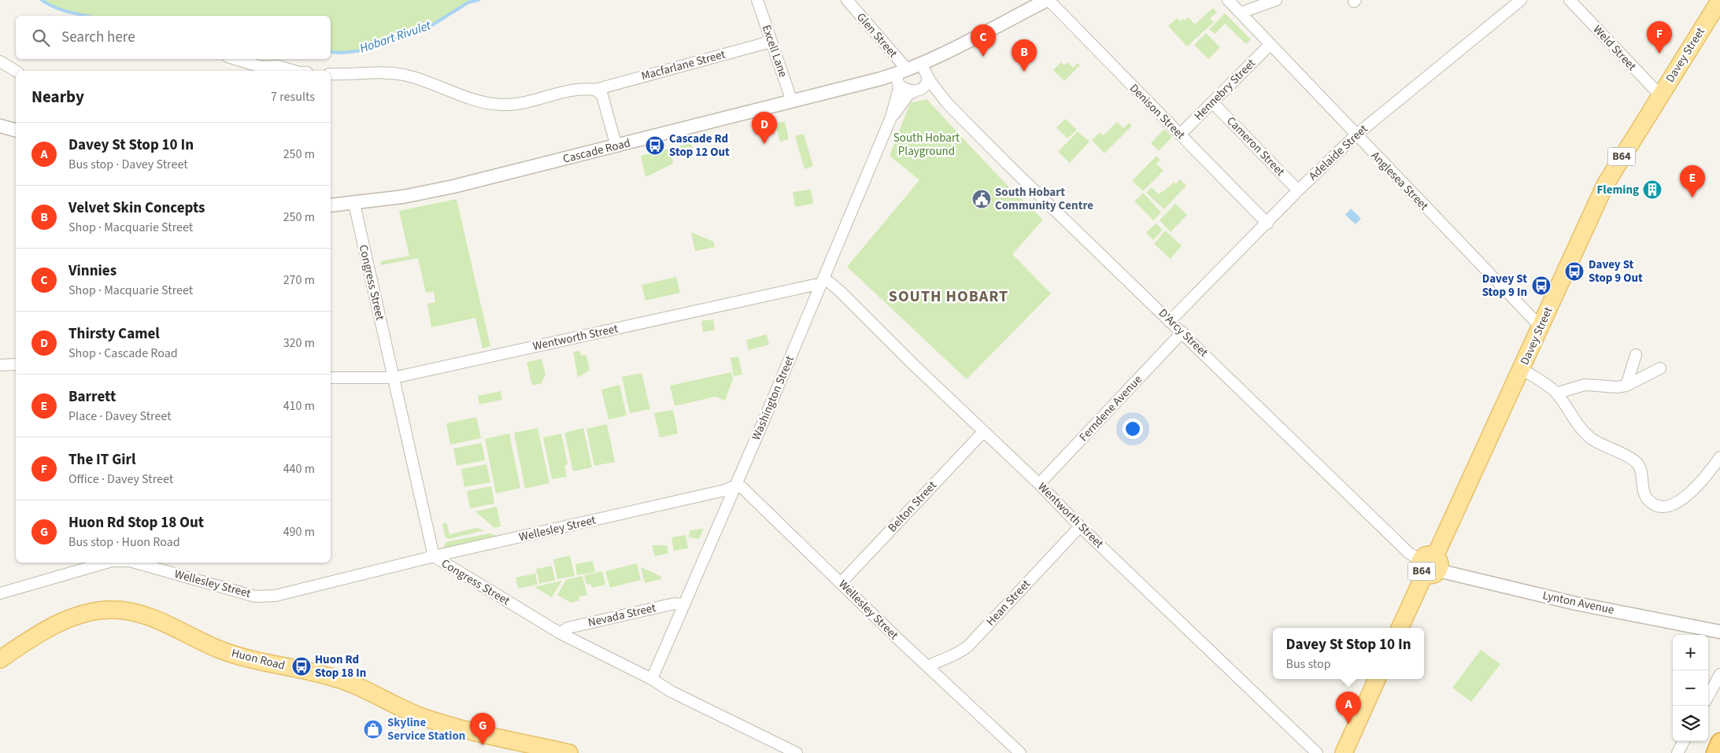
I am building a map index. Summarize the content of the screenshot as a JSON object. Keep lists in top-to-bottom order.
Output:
{
  "streets": {
    "main road": ["Davey Street", "B64", "Huon Road"],
    "street": [
      "Glen Street",
      "Weld Street",
      "Excell Lane",
      "Macfarlane Street",
      "Hennebry Street",
      "Denison Street",
      "Cameron Street",
      "Cascade Road",
      "Adelaide Street",
      "Anglesea Street",
      "Congress Street",
      "D'Arcy Street",
      "Wentworth Street",
      "Washington Street",
      "Ferndene Avenue",
      "Belton Street",
      "Wellesley Street",
      "Hean Street",
      "Lynton Avenue",
      "Nevada Street"
    ]
  },
  "crossings": [
    ["Glen Street", "Cascade Road"],
    ["Glen Street", "Washington Street"],
    ["Weld Street", "Davey Street"],
    ["Excell Lane", "Macfarlane Street"],
    ["Excell Lane", "Cascade Road"],
    ["Davey Street", "Anglesea Street"],
    ["Davey Street", "D'Arcy Street"],
    ["Davey Street", "Lynton Avenue"],
    ["Hennebry Street", "Denison Street"],
    ["Hennebry Street", "Cameron Street"],
    ["Hennebry Street", "Anglesea Street"],
    ["Denison Street", "Cascade Road"],
    ["Denison Street", "Adelaide Street"],
    ["Cameron Street", "Adelaide Street"],
    ["Cascade Road", "Congress Street"],
    ["Cascade Road", "D'Arcy Street"],
    ["Cascade Road", "Washington Street"],
    ["Adelaide Street", "Anglesea Street"],
    ["Adelaide Street", "D'Arcy Street"],
    ["Congress Street", "Wentworth Street"],
    ["Congress Street", "Washington Street"],
    ["Congress Street", "Wellesley Street"],
    ["Congress Street", "Nevada Street"],
    ["D'Arcy Street", "Washington Street"],
    ["D'Arcy Street", "Ferndene Avenue"],
    ["D'Arcy Street", "Lynton Avenue"],
    ["Wentworth Street", "Washington Street"],
    ["Wentworth Street", "Ferndene Avenue"],
    ["Wentworth Street", "Belton Street"],
    ["Wentworth Street", "Hean Street"],
    ["Washington Street", "Wellesley Street"],
    ["Washington Street", "Nevada Street"],
    ["Belton Street", "Wellesley Street"],
    ["Wellesley Street", "Hean Street"]
  ],
  "districts": ["SOUTH HOBART"],
  "water": ["Hobart Rivulet"],
  "parks": ["South Hobart Playground"],
  "places": {
    "bus stop": [
      "Cascade Rd Stop 12 Out",
      "Davey St Stop 9 Out",
      "Davey St Stop 9 In",
      "Huon Rd Stop 18 In"
    ],
    "building": ["Fleming"],
    "public building": ["South Hobart Community Centre"],
    "shop": ["Skyline Service Station"]
  },
  "page": {
    "search": "Search here",
    "pins": [
      "F",
      "C",
      "B",
      "D",
      "E",
      "A",
      "G"
    ],
    "heading": ["Nearby", "7 results"],
    "list": [
      {
        "mark": "A",
        "name": "Davey St Stop 10 In",
        "note": "Bus stop · Davey Street",
        "value": "250 m"
      },
      {
        "mark": "B",
        "name": "Velvet Skin Concepts",
        "note": "Shop · Macquarie Street",
        "value": "250 m"
      },
      {
        "mark": "C",
        "name": "Vinnies",
        "note": "Shop · Macquarie Street",
        "value": "270 m"
      },
      {
        "mark": "D",
        "name": "Thirsty Camel",
        "note": "Shop · Cascade Road",
        "value": "320 m"
      },
      {
        "mark": "E",
        "name": "Barrett",
        "note": "Place · Davey Street",
        "value": "410 m"
      },
      {
        "mark": "F",
        "name": "The IT Girl",
        "note": "Office · Davey Street",
        "value": "440 m"
      },
      {
        "mark": "G",
        "name": "Huon Rd Stop 18 Out",
        "note": "Bus stop · Huon Road",
        "value": "490 m"
      }
    ],
    "popup": ["Davey St Stop 10 In", "Bus stop"],
    "map_buttons": ["+", "−"]
  }
}
